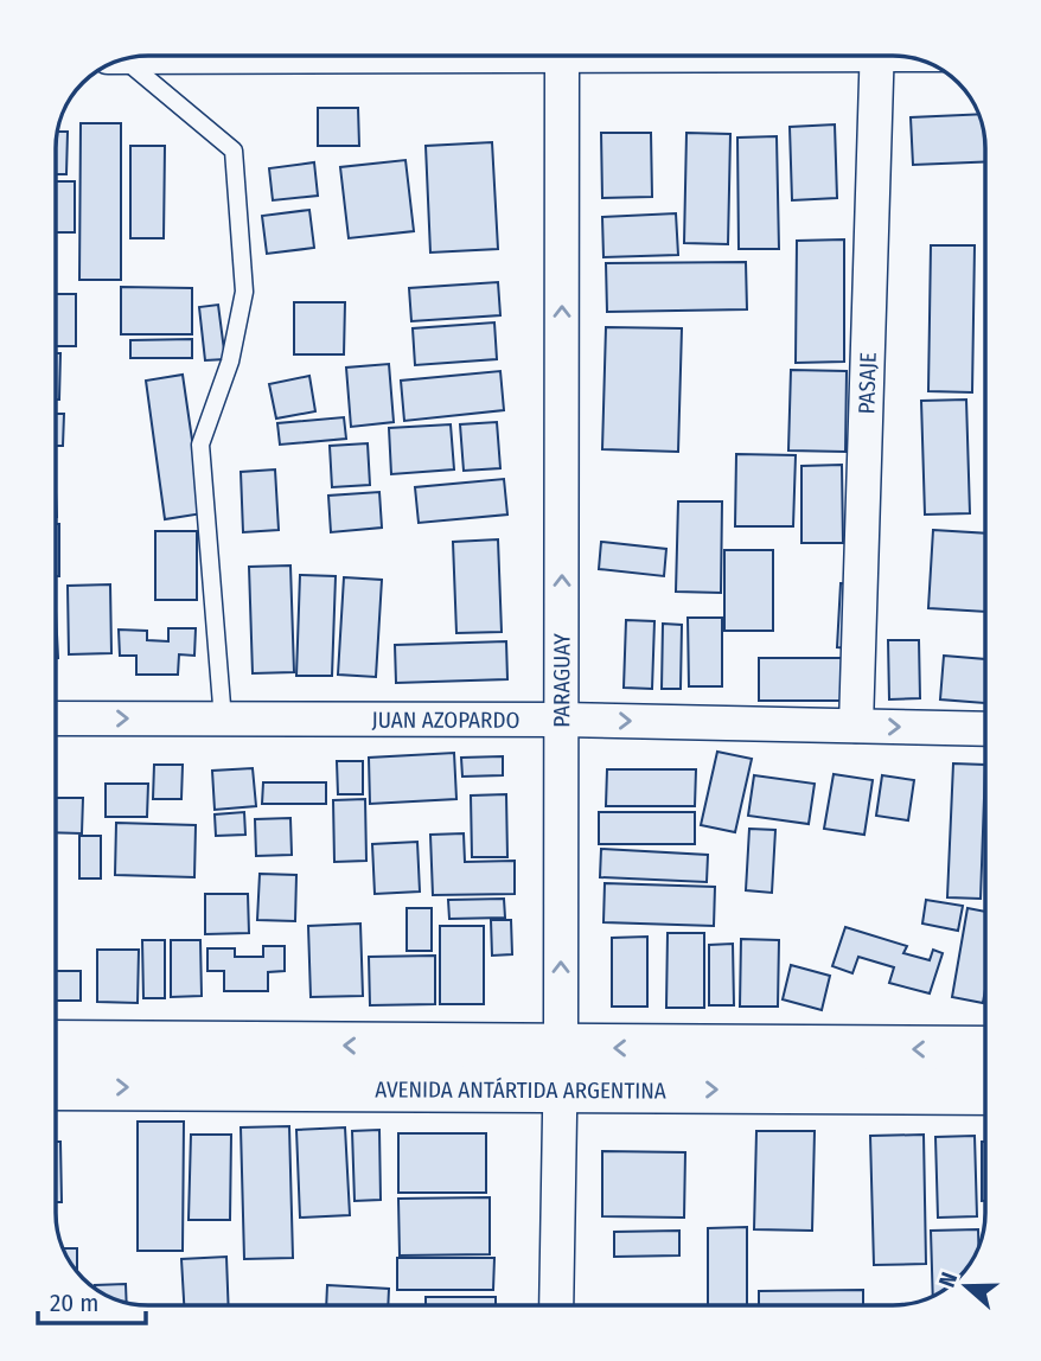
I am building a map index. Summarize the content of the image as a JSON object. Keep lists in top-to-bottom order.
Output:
{
  "streets": {
    "main road": ["AVENIDA ANTÁRTIDA ARGENTINA"],
    "street": ["PASAJE", "PARAGUAY", "JUAN AZOPARDO"]
  },
  "crossings": [
    ["PASAJE", "JUAN AZOPARDO"],
    ["PARAGUAY", "JUAN AZOPARDO"],
    ["PARAGUAY", "AVENIDA ANTÁRTIDA ARGENTINA"]
  ],
  "one_way": ["PARAGUAY", "JUAN AZOPARDO"],
  "scale_bar": "20 m",
  "north": "left"
}
